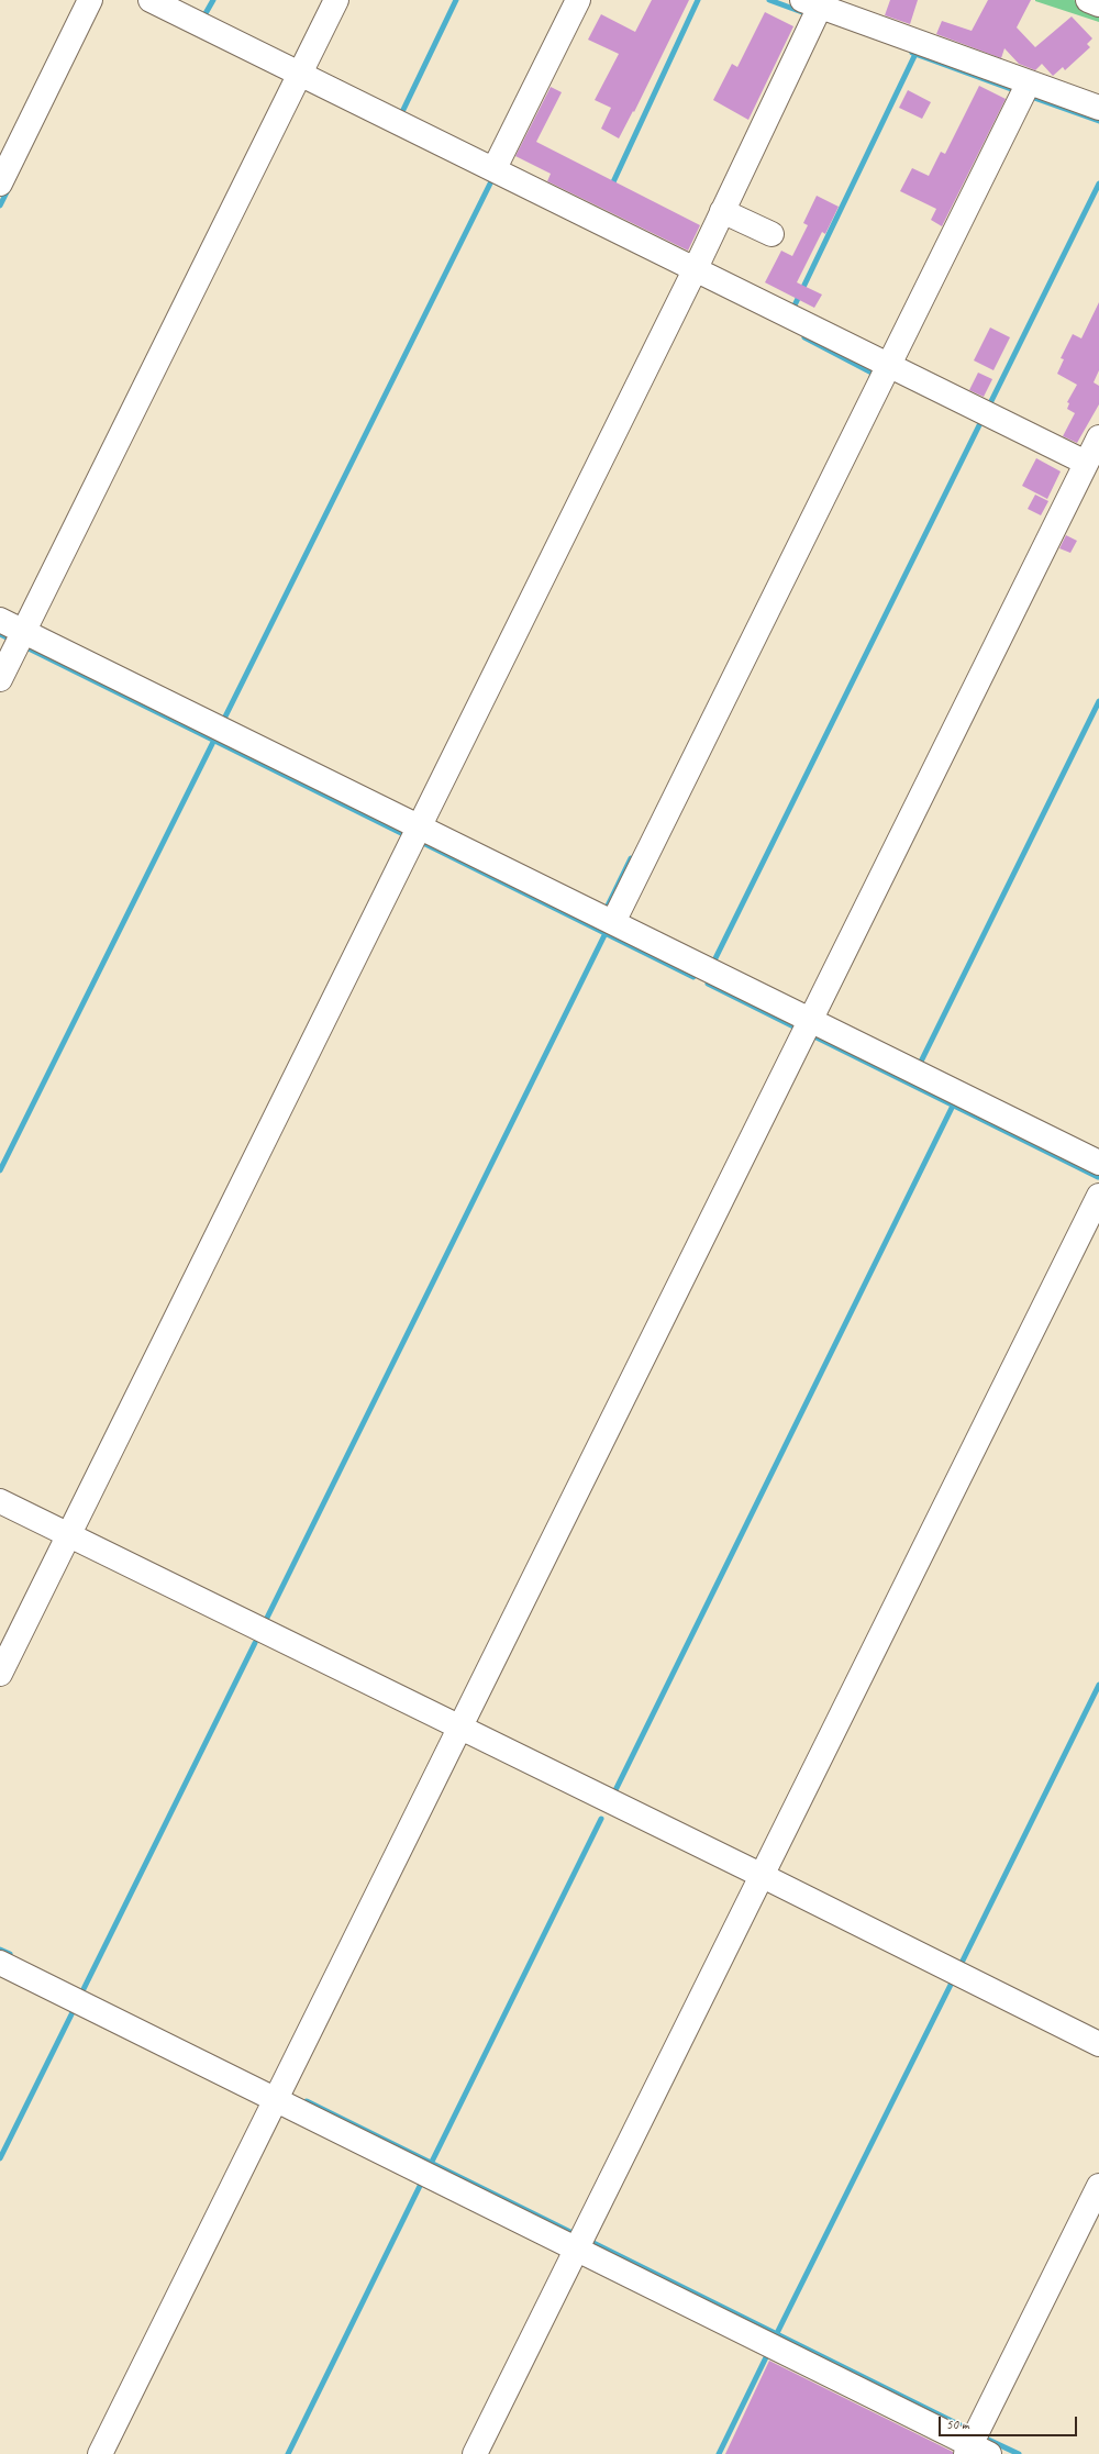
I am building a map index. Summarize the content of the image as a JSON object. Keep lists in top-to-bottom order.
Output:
{
  "scale_bar": "50 m"
}
